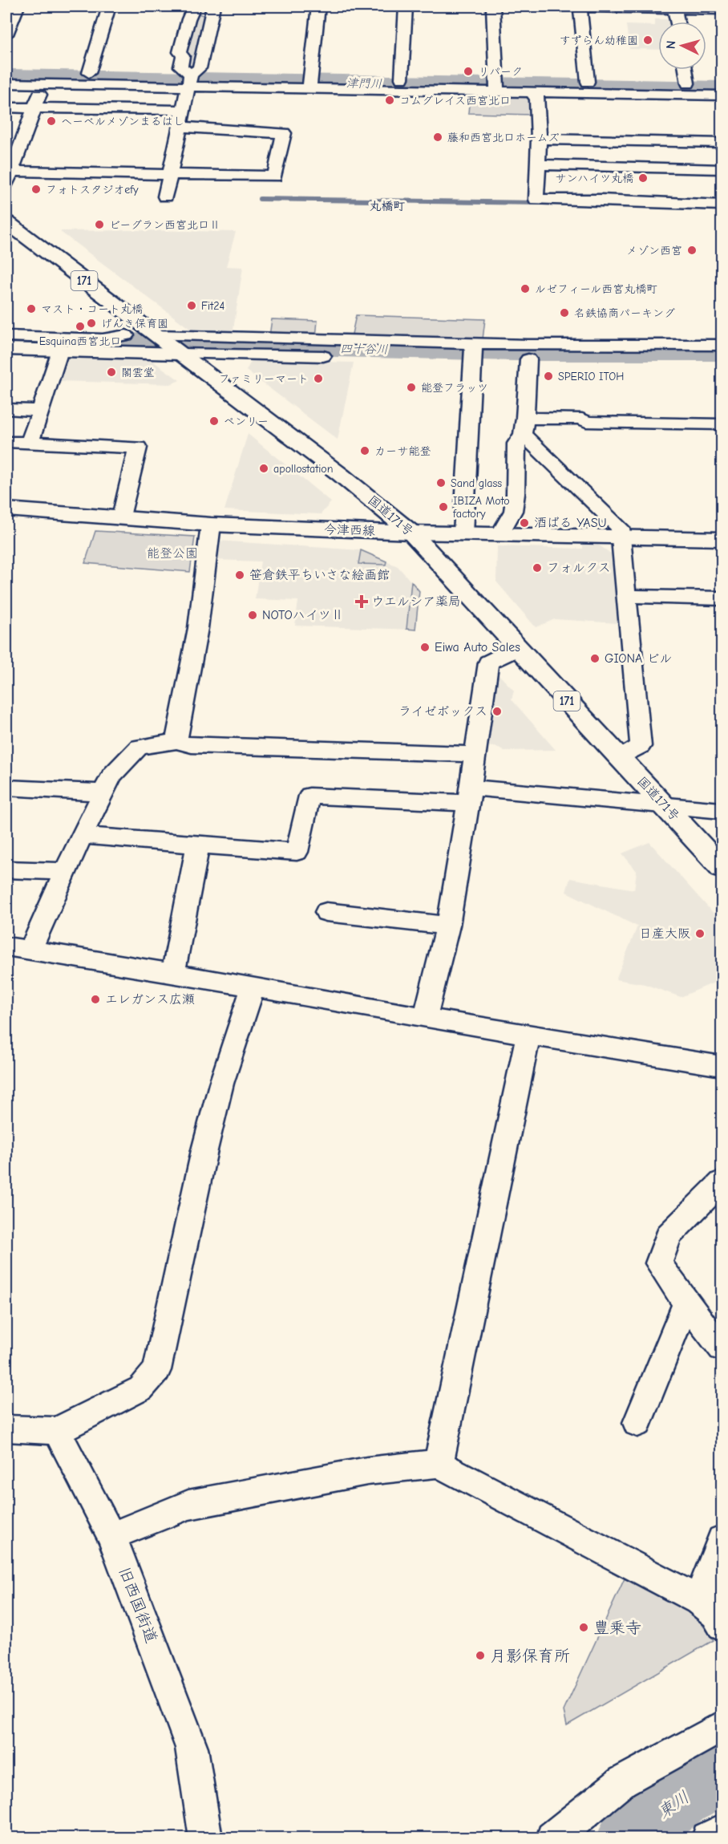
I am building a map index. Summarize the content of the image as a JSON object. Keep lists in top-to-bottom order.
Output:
{
  "streets": {
    "main road": ["171", "国道171号", "今津西線"],
    "street": ["旧西国街道"]
  },
  "crossings": [
    ["国道171号", "今津西線"]
  ],
  "districts": ["丸橋町"],
  "water": ["津門川", "四十谷川", "東川"],
  "parks": ["能登公園"],
  "places": {
    "other": [
      "すずらん幼稚園",
      "リパーク",
      "コムグレイス西宮北口",
      "ヘーベルメゾンまるはし",
      "藤和西宮北口ホームズ",
      "サンハイツ丸橋",
      "フォトスタジオefy",
      "ビーグラン西宮北口Ⅱ",
      "メゾン西宮",
      "ルゼフィール西宮丸橋町",
      "Fit24",
      "マスト・コート丸橋",
      "名鉄協商パーキング",
      "げんき保育園",
      "Esquina西宮北口",
      "閣雲堂",
      "SPERIO ITOH",
      "ファミリーマート",
      "能登フラッツ",
      "ペンリー",
      "カーサ能登",
      "apollostation",
      "Sand glass",
      "IBIZA Moto factory",
      "酒ばる YASU",
      "フォルクス",
      "笹倉鉄平ちいさな絵画館",
      "NOTOハイツⅡ",
      "Eiwa Auto Sales",
      "GIONA ビル",
      "ライゼボックス",
      "日産大阪",
      "エレガンス広瀬",
      "豊乗寺",
      "月影保育所"
    ],
    "health": ["ウエルシア薬局"]
  },
  "north": "left"
}
